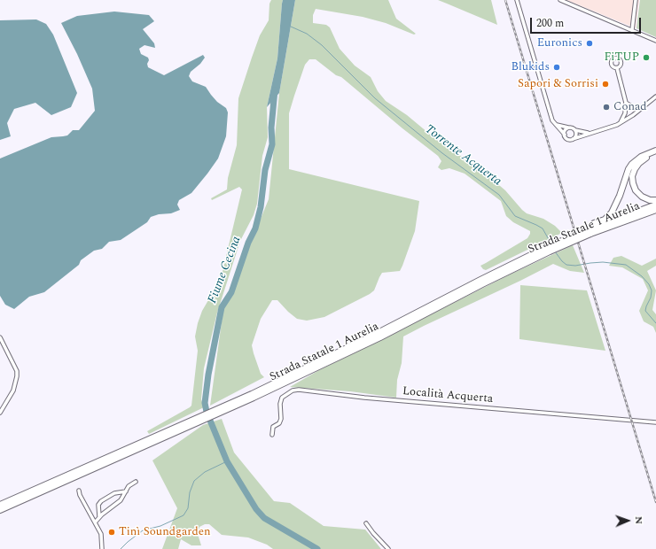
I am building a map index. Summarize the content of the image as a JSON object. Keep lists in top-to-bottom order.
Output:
{
  "streets": {
    "highway": ["Strada Statale 1 Aurelia"],
    "street": ["Località Acquerta"]
  },
  "water": ["Torrente Acquerta", "Fiume Cecina"],
  "places": [
    "Euronics",
    "FiTUP",
    "Blukids",
    "Sapori & Sorrisi",
    "Conad",
    "Tinì Soundgarden"
  ],
  "scale_bar": "200 m",
  "north": "right"
}
